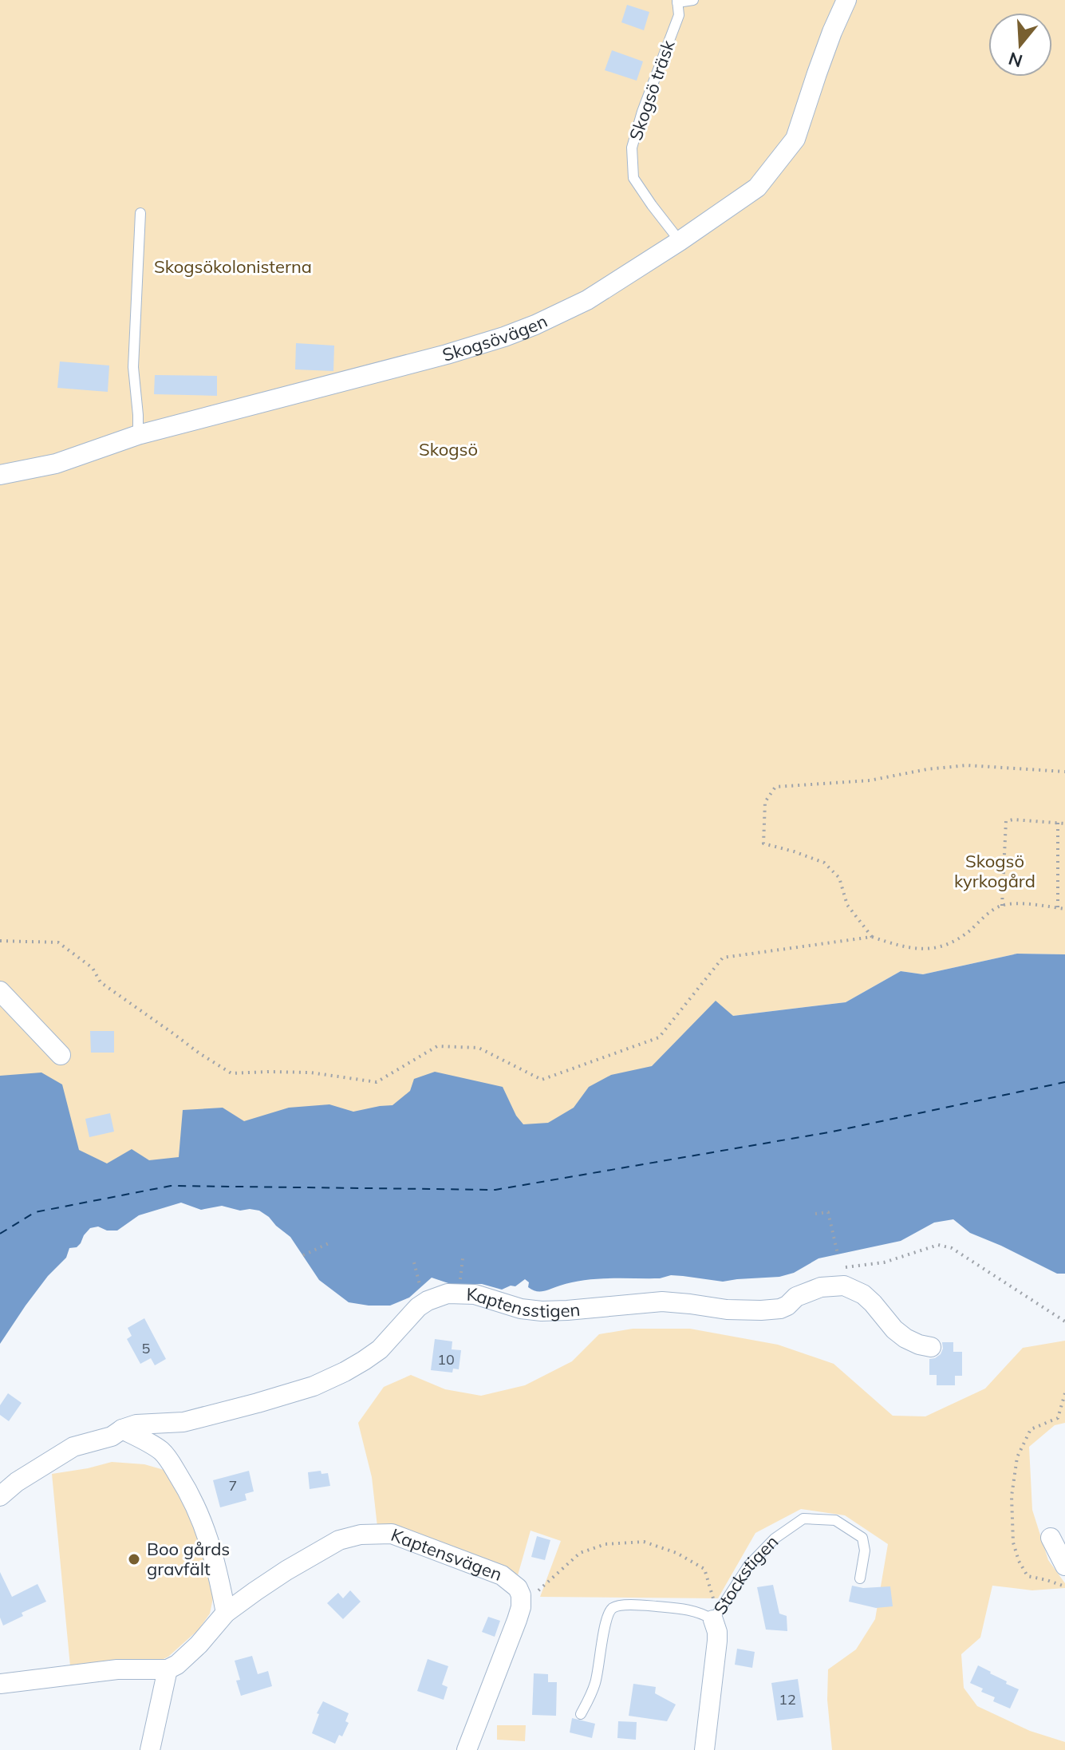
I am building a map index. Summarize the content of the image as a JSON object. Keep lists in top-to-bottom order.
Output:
{
  "streets": {
    "street": [
      "Skogsövägen",
      "Kaptensstigen",
      "Kaptensvägen",
      "Stockstigen"
    ],
    "lane": ["Skogsö träsk"]
  },
  "crossings": [
    ["Skogsö träsk", "Skogsövägen"]
  ],
  "parks": ["Skogsökolonisterna", "Skogsö", "Skogsö kyrkogård"],
  "places": ["Boo gårds gravfält"],
  "house_numbers": [
    "5",
    "10",
    "7",
    "12"
  ],
  "north": "bottom"
}
